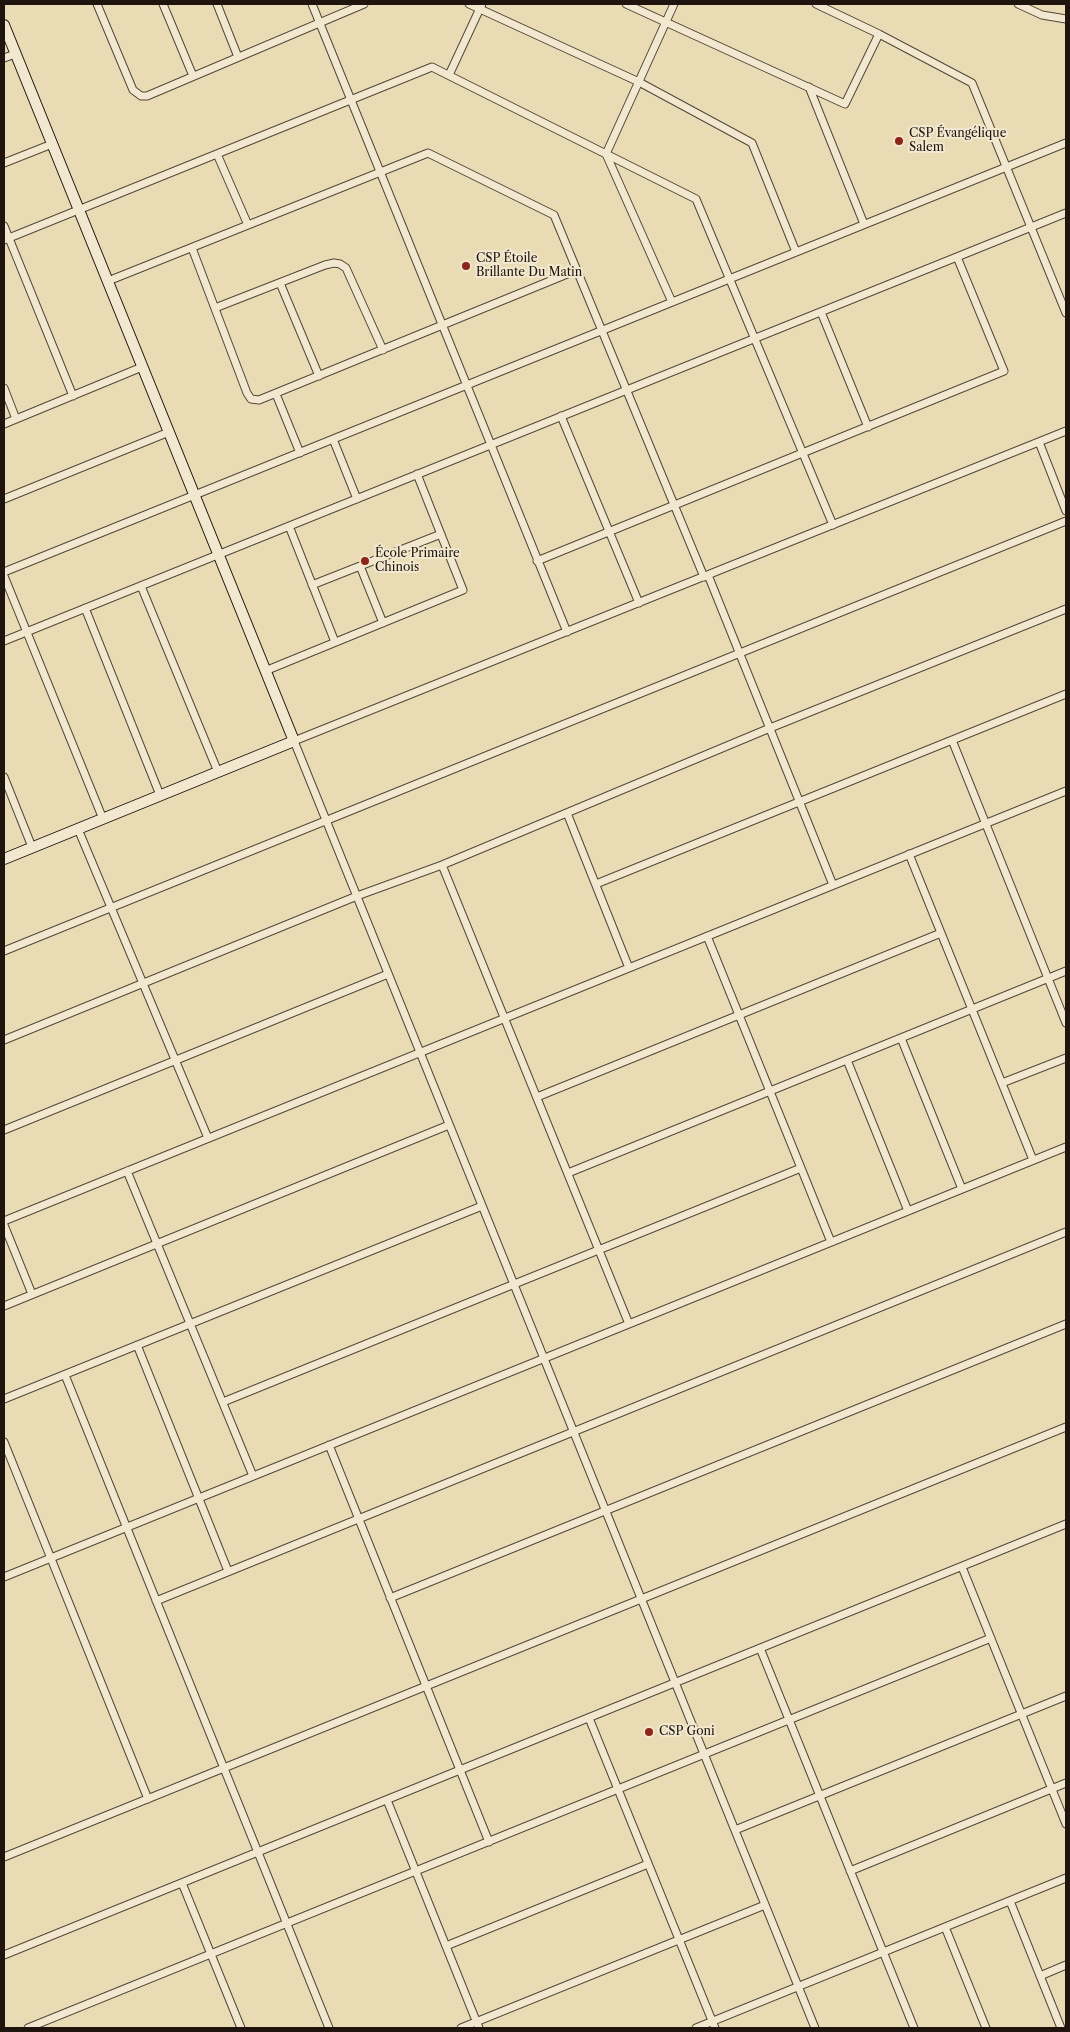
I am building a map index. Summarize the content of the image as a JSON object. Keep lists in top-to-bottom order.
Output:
{
  "places": [
    "CSP Évangélique Salem",
    "CSP Étoile Brillante Du Matin",
    "École Primaire Chinois",
    "CSP Goni"
  ]
}
